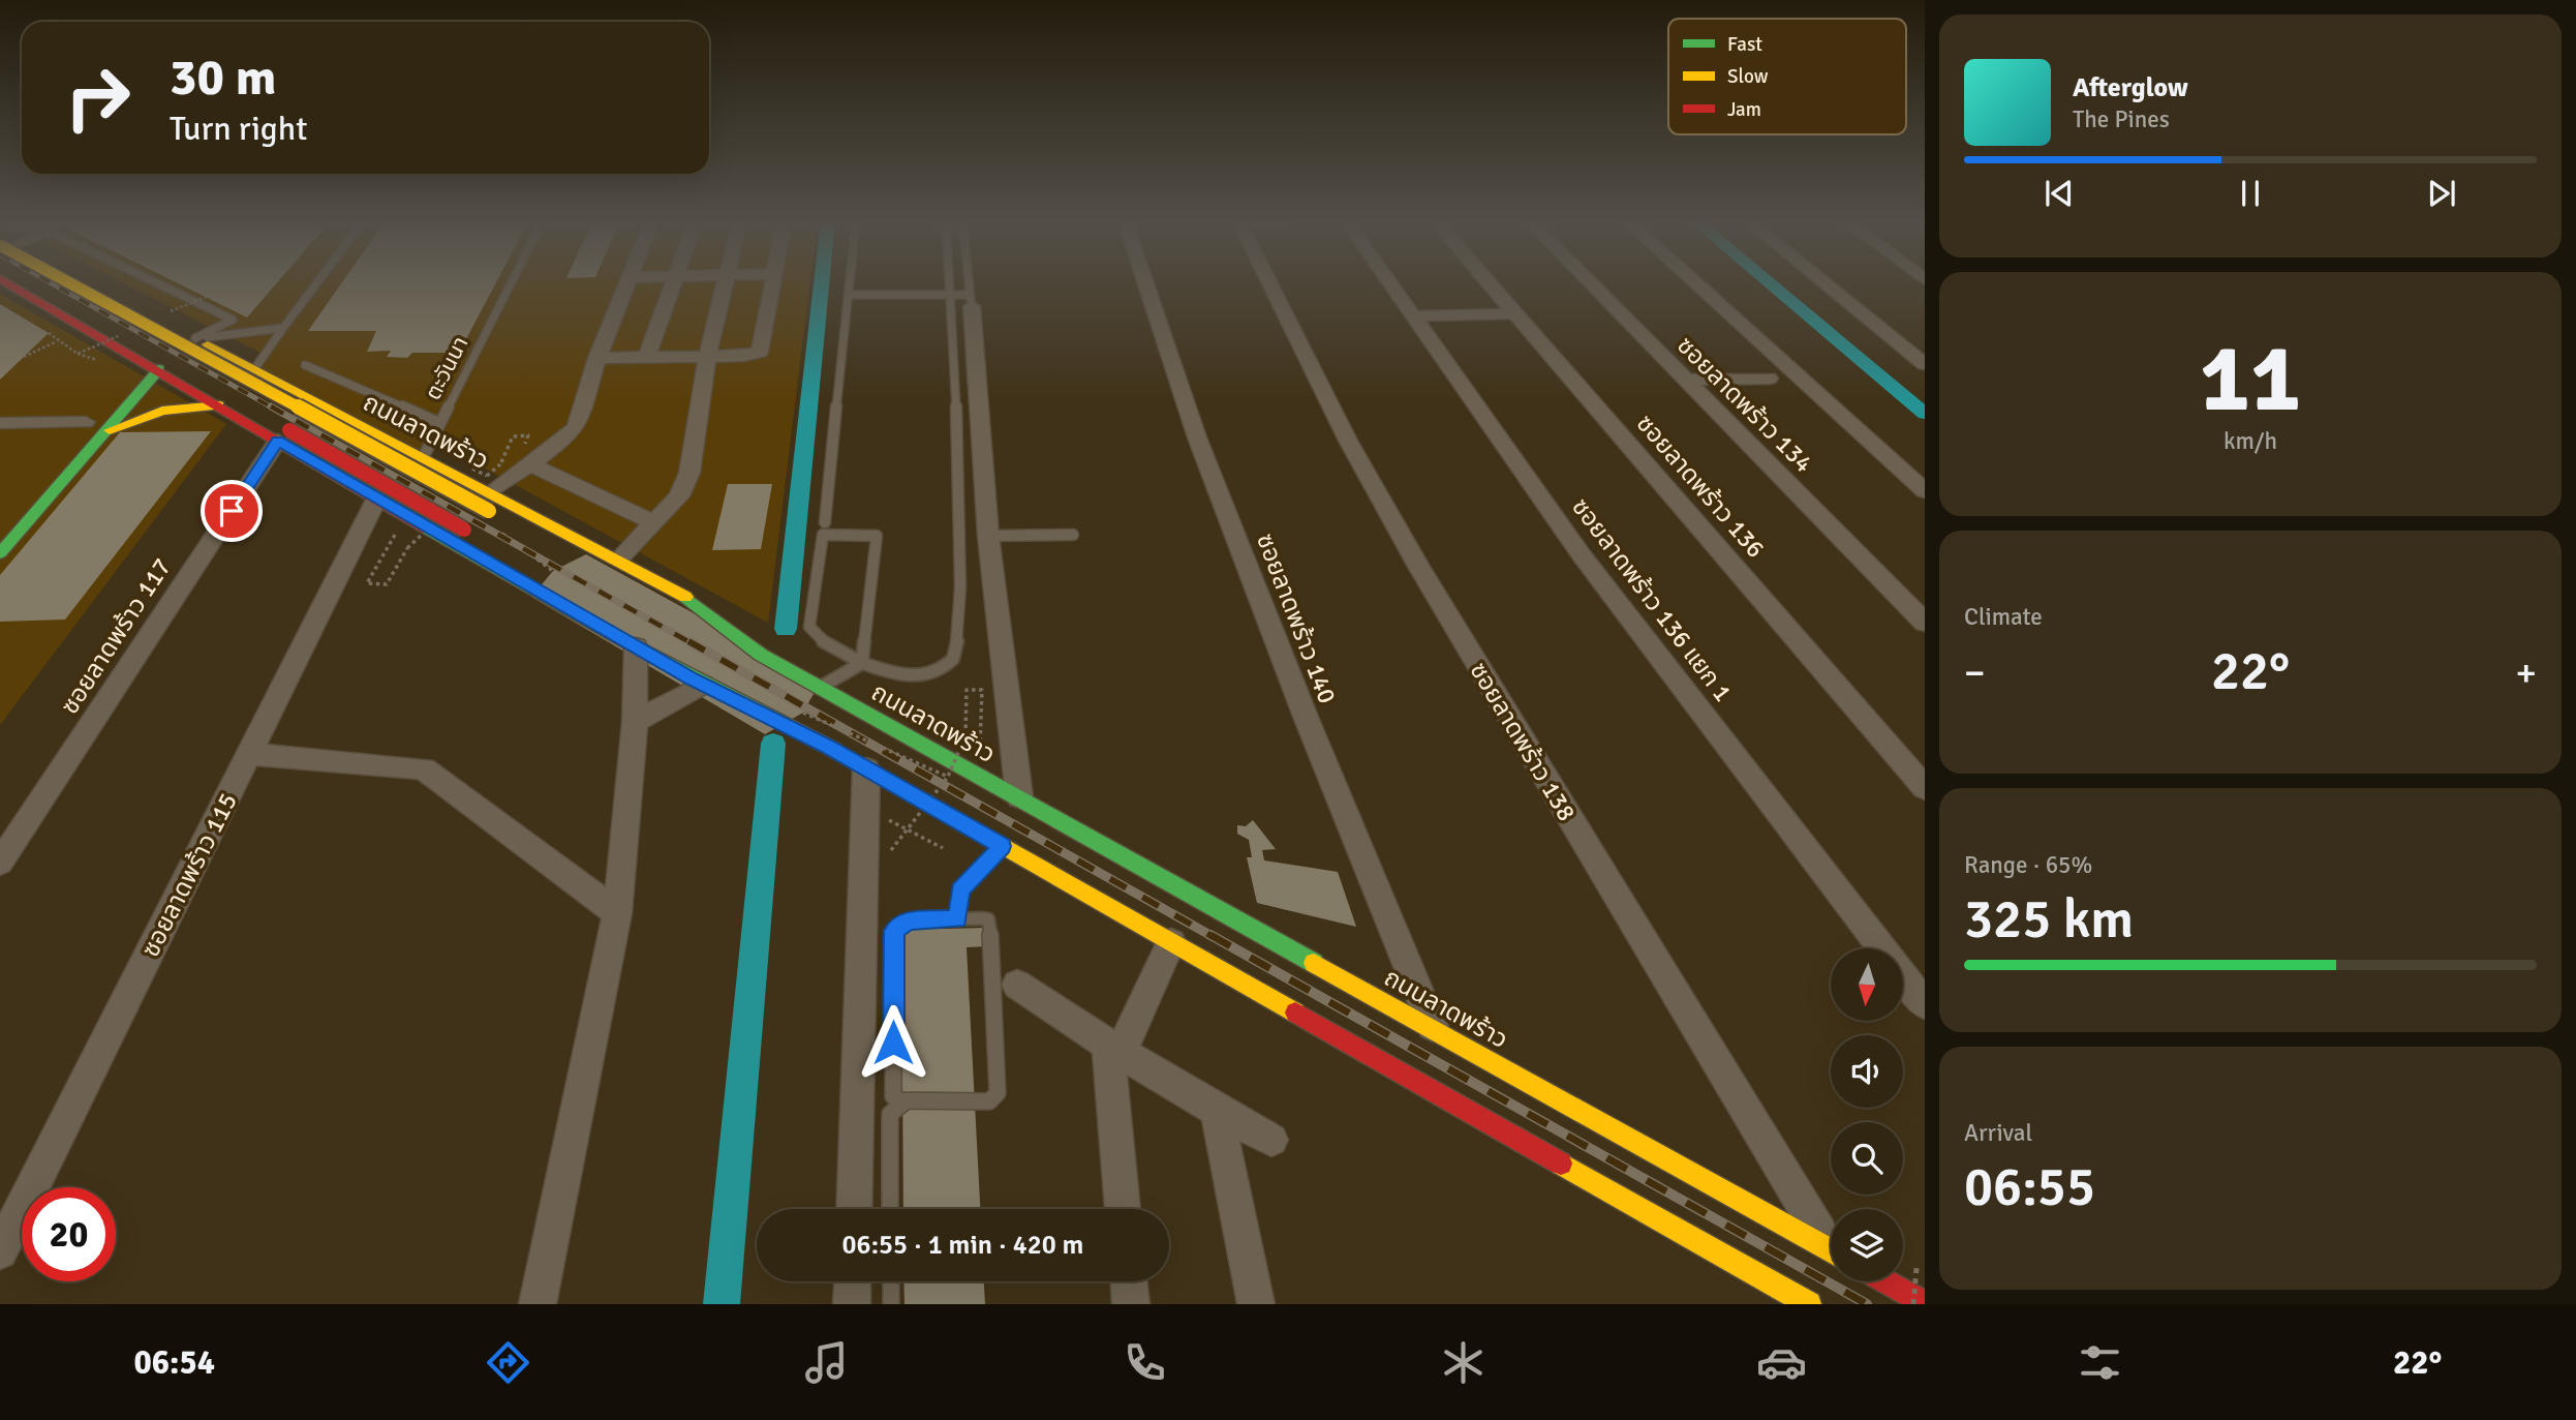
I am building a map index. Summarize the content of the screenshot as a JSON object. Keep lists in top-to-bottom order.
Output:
{
  "streets": {
    "main road": ["ถนนลาดพร้าว"],
    "street": [
      "ซอยลาดพร้าว 134",
      "ซอยลาดพร้าว 136",
      "ซอยลาดพร้าว 136 แยก 1",
      "ซอยลาดพร้าว 140",
      "ซอยลาดพร้าว 117",
      "ซอยลาดพร้าว 138",
      "ซอยลาดพร้าว 115"
    ],
    "lane": ["ตะวันนา"]
  },
  "crossings": [
    ["ตะวันนา", "ถนนลาดพร้าว"],
    ["ถนนลาดพร้าว", "ซอยลาดพร้าว 140"]
  ],
  "legend": ["Fast", "Slow", "Jam"],
  "north": "bottom",
  "page": {
    "turn": ["30 m", "Turn right"],
    "song": ["Afterglow", "The Pines"],
    "tile": [
      ["11", "km/h"],
      "Climate",
      ["Range · 65%", "325 km"],
      ["Arrival", "06:55"]
    ],
    "heat": ["−", "22°", "+"],
    "limit": "20",
    "trip": "06:55 · 1 min · 420 m",
    "tabs": ["06:54", "22°"]
  }
}
